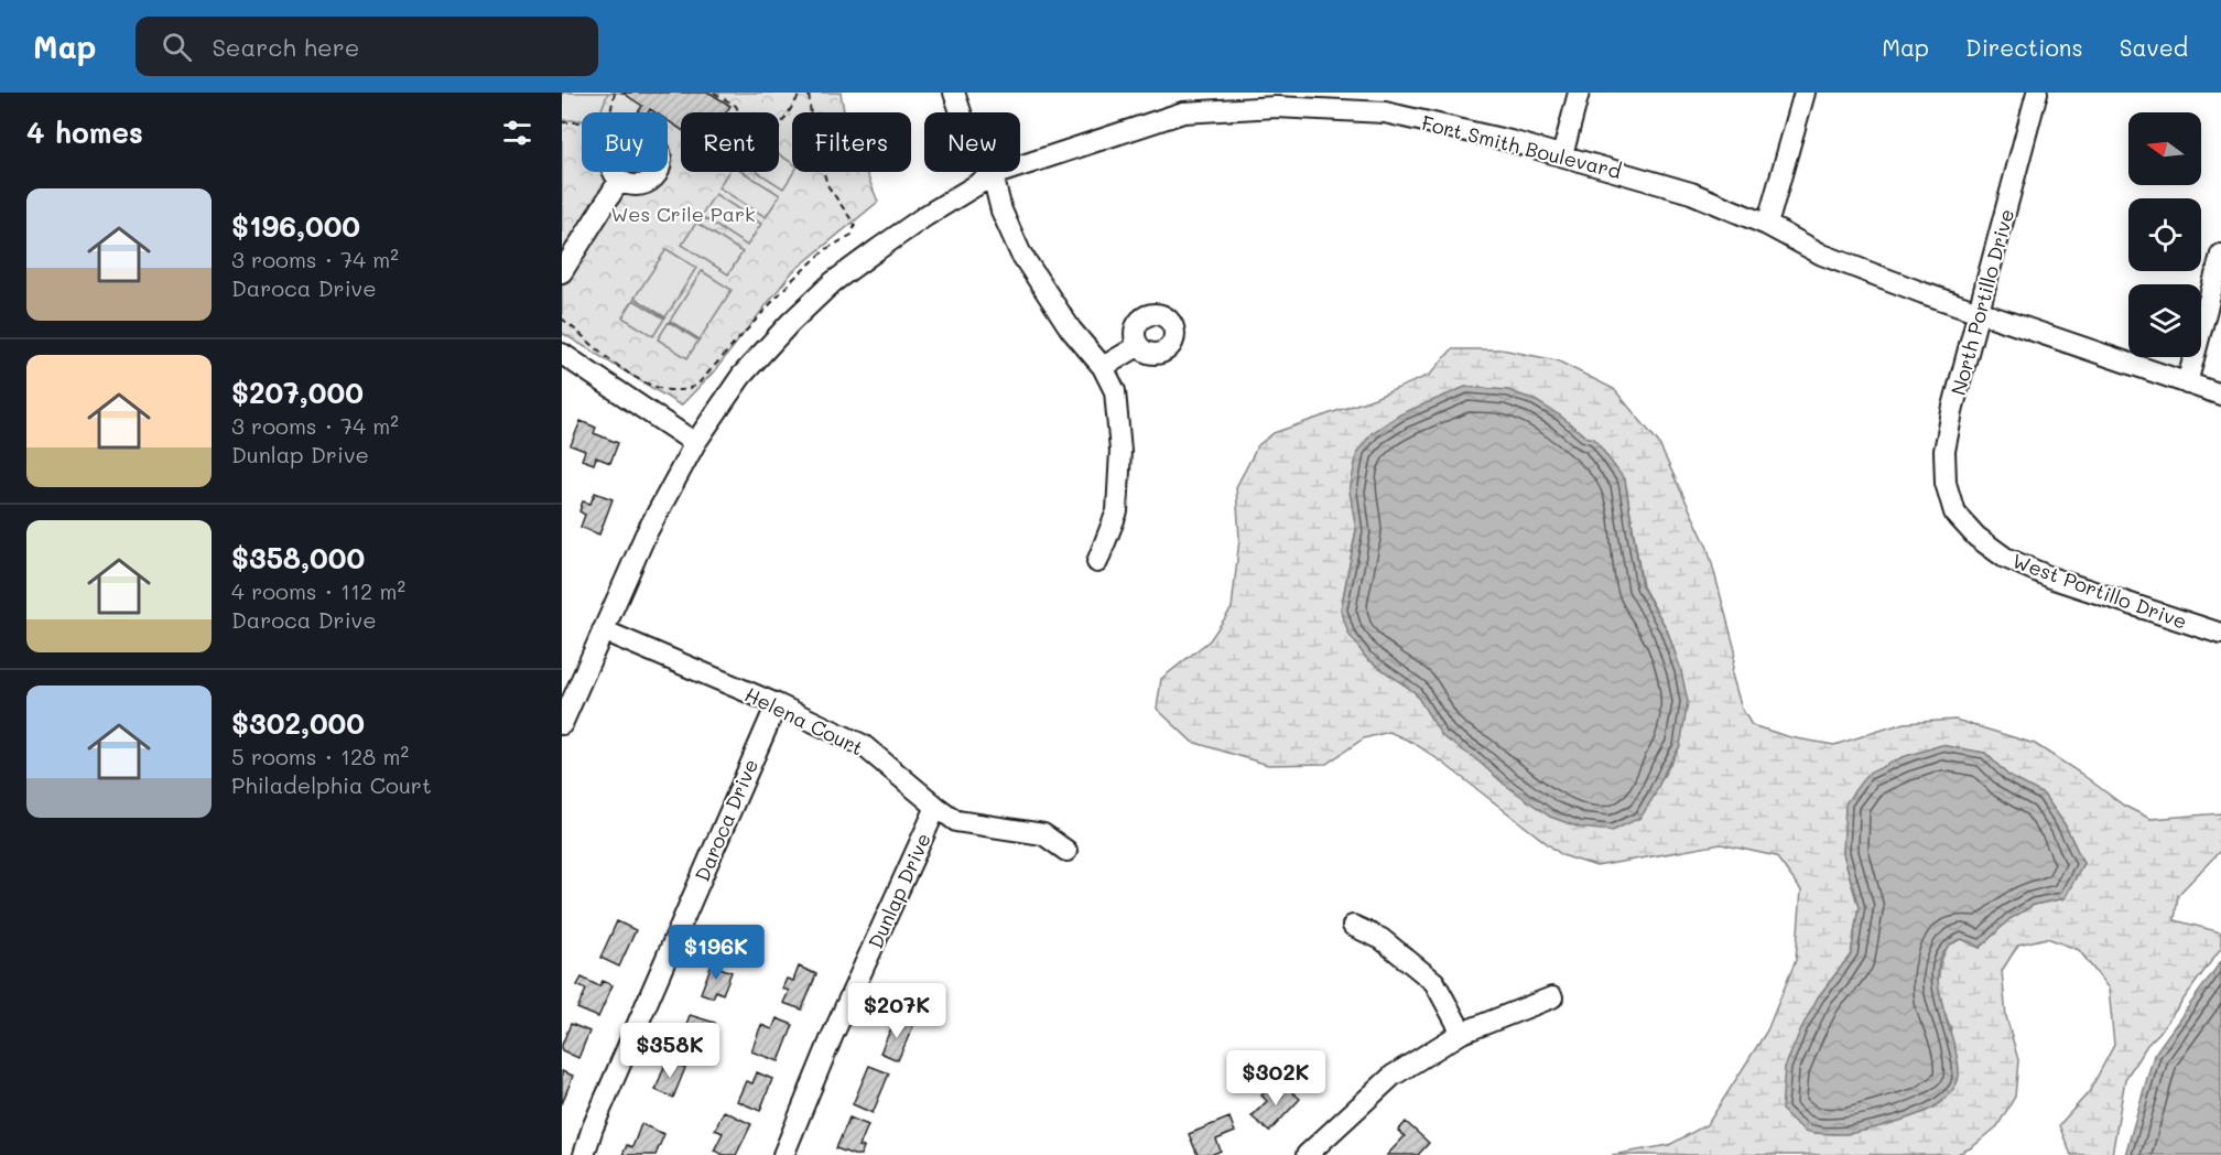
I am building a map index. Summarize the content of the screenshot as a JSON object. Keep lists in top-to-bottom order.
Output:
{
  "streets": {
    "street": [
      "Fort Smith Boulevard",
      "North Portillo Drive",
      "West Portillo Drive",
      "Helena Court",
      "Daroca Drive",
      "Dunlap Drive"
    ]
  },
  "crossings": [
    ["Fort Smith Boulevard", "North Portillo Drive"],
    ["Fort Smith Boulevard", "Helena Court"],
    ["North Portillo Drive", "West Portillo Drive"],
    ["Helena Court", "Daroca Drive"],
    ["Helena Court", "Dunlap Drive"]
  ],
  "parks": ["Wes Crile Park"],
  "north": "left",
  "page": {
    "header": "Map",
    "search": "Search here",
    "nav": ["Map", "Directions", "Saved"],
    "heading": "4 homes",
    "chip": [
      "Buy",
      "Rent",
      "Filters",
      "New"
    ],
    "list": [
      {
        "name": "$196,000",
        "note": "3 rooms · 74 m² · Daroca Drive"
      },
      {
        "name": "$207,000",
        "note": "3 rooms · 74 m² · Dunlap Drive"
      },
      {
        "name": "$358,000",
        "note": "4 rooms · 112 m² · Daroca Drive"
      },
      {
        "name": "$302,000",
        "note": "5 rooms · 128 m² · Philadelphia Court"
      }
    ],
    "price": [
      "$196K",
      "$207K",
      "$358K",
      "$302K"
    ]
  }
}
